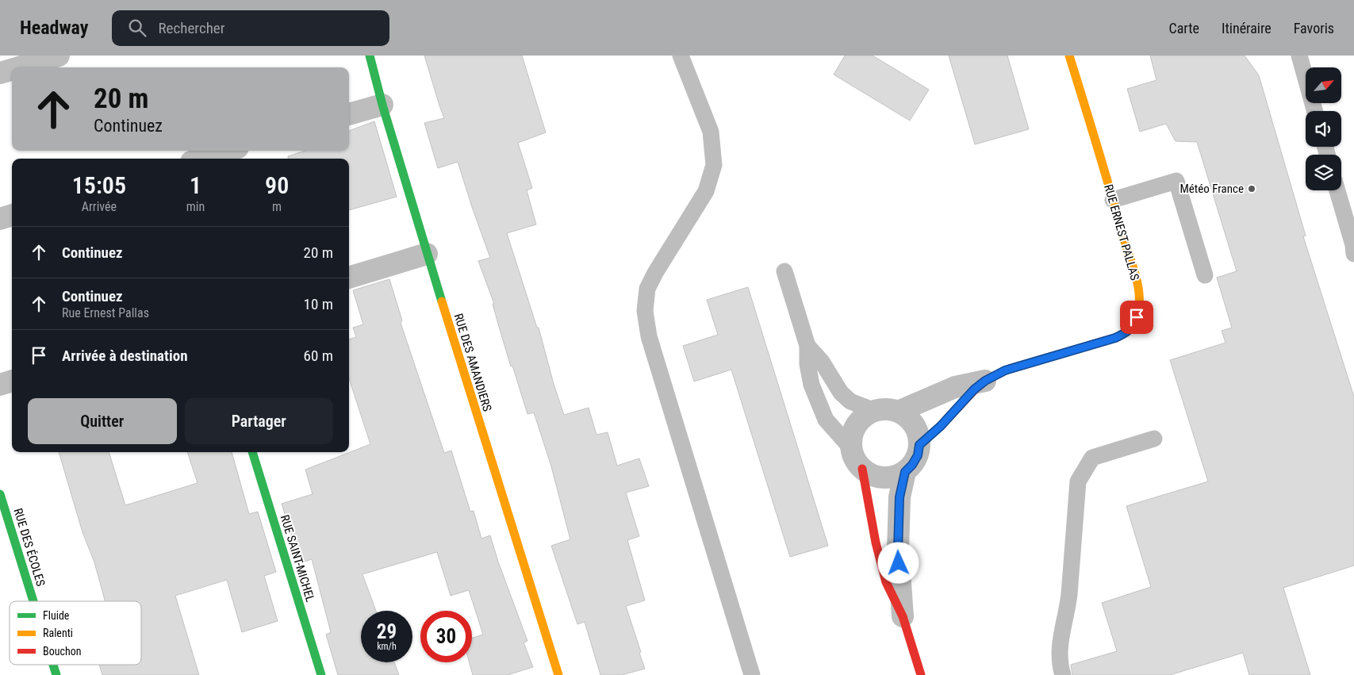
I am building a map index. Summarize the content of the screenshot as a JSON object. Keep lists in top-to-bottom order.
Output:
{
  "streets": {
    "street": [
      "RUE ERNEST PALLAS",
      "RUE DES AMANDIERS",
      "RUE DES ÉCOLES",
      "RUE SAINT-MICHEL"
    ]
  },
  "places": ["Météo France"],
  "legend": ["Fluide", "Ralenti", "Bouchon"],
  "north": "top right",
  "page": {
    "header": "Headway",
    "search": "Rechercher",
    "nav": ["Carte", "Itinéraire", "Favoris"],
    "turn": ["20 m", "Continuez"],
    "eta": [
      "15:05",
      "Arrivée",
      "1",
      "min",
      "90",
      "m"
    ],
    "list": [
      {
        "name": "Continuez",
        "value": "20 m"
      },
      {
        "name": "Continuez",
        "note": "Rue Ernest Pallas",
        "value": "10 m"
      },
      {
        "name": "Arrivée à destination",
        "value": "60 m"
      }
    ],
    "buttons": ["Quitter", "Partager"],
    "speed": "29 km/h",
    "limit": "30"
  }
}
